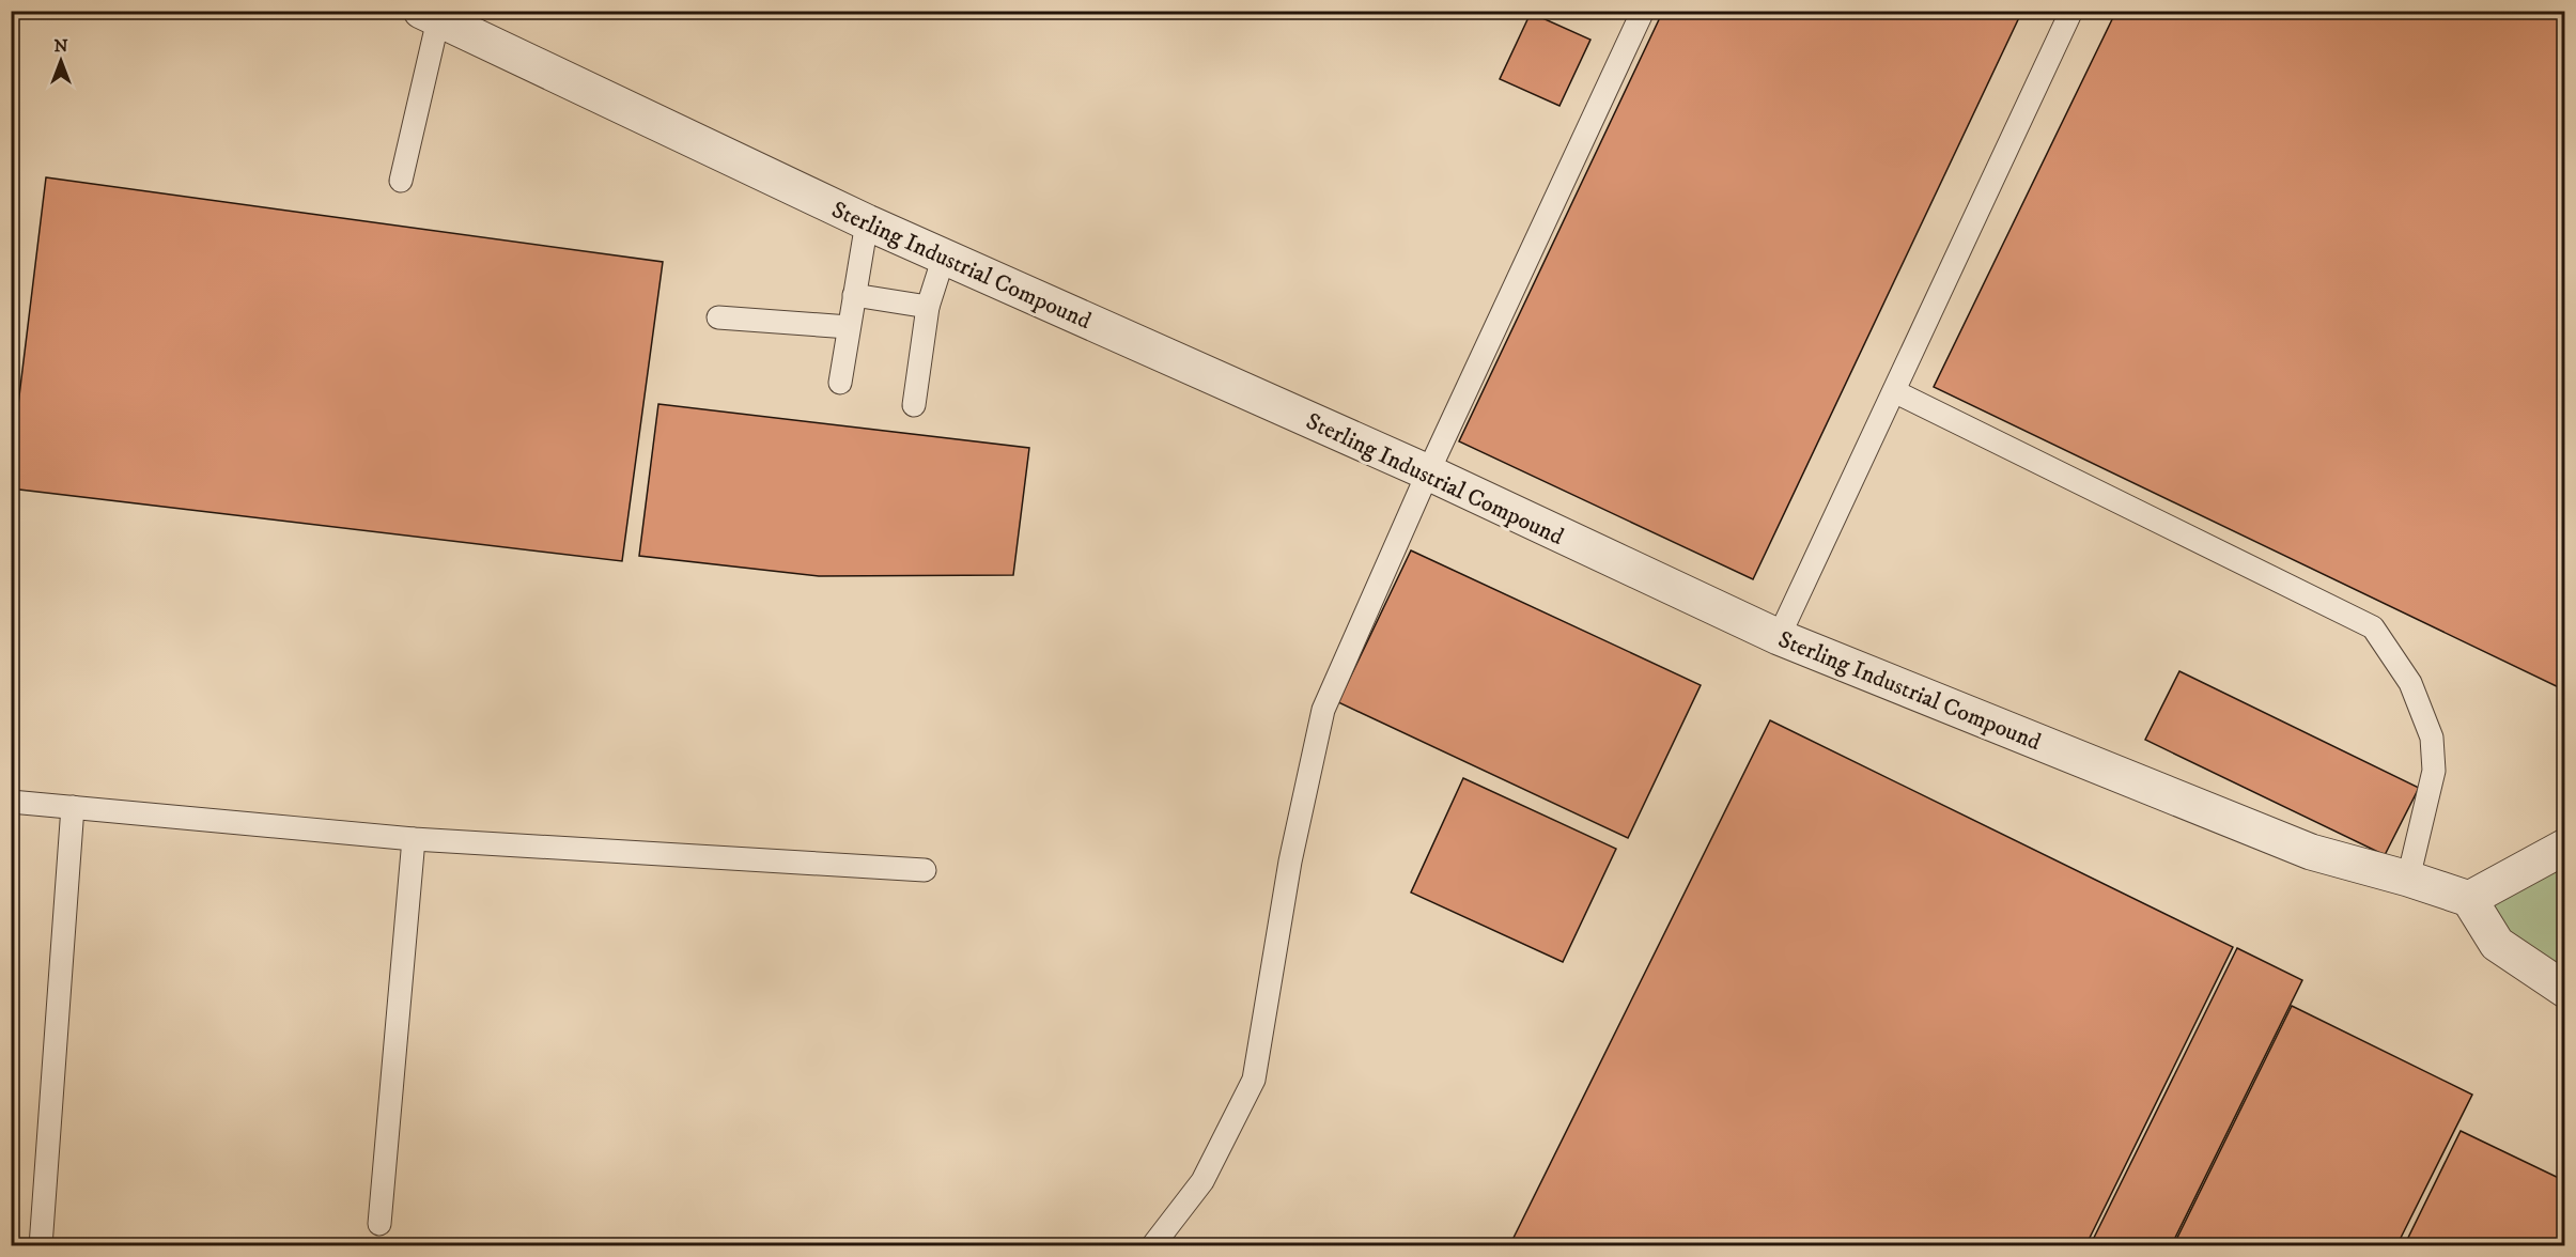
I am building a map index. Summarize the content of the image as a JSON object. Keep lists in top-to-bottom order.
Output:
{
  "streets": {
    "street": ["Sterling Industrial Compound"]
  },
  "north": "top"
}
